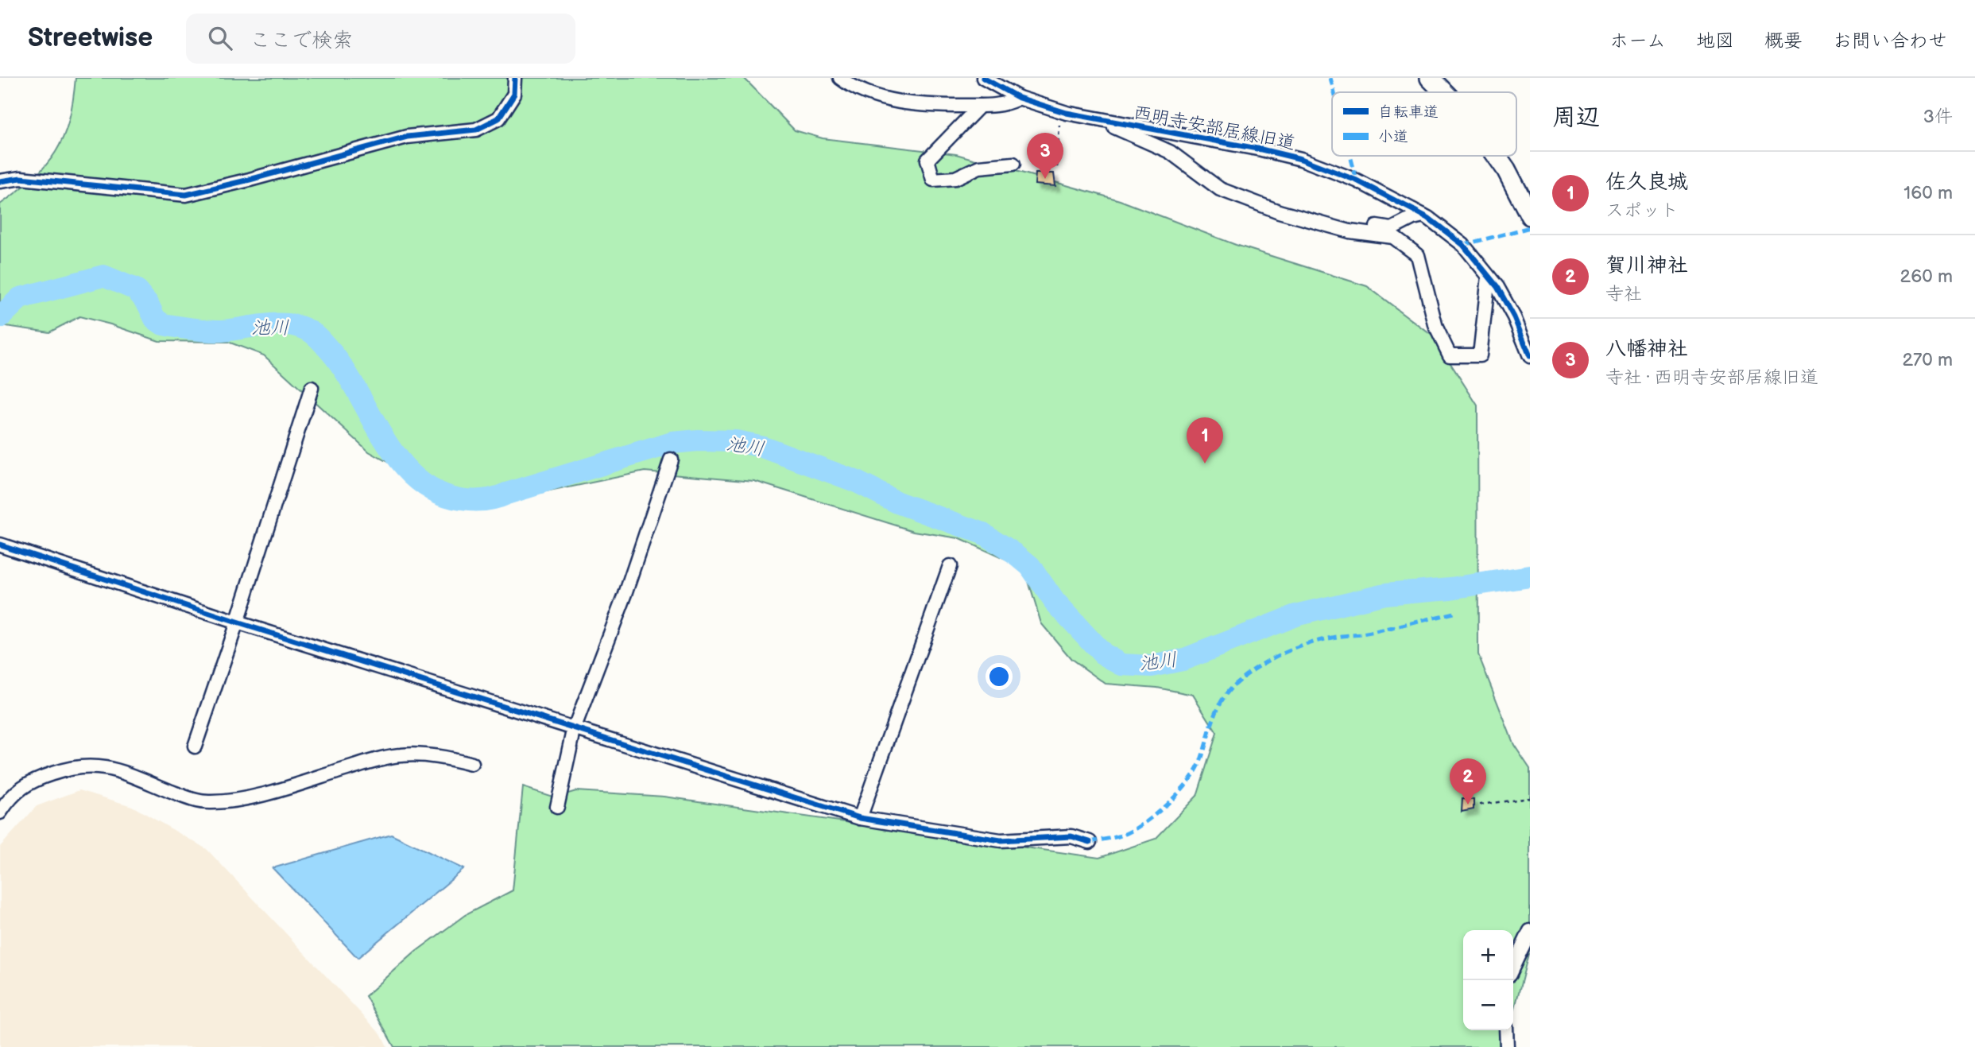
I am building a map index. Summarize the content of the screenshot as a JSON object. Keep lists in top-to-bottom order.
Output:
{
  "streets": {
    "street": ["西明寺安部居線旧道"]
  },
  "water": ["池川"],
  "legend": ["自転車道", "小道"],
  "page": {
    "header": "Streetwise",
    "search": "ここで検索",
    "nav": [
      "ホーム",
      "地図",
      "概要",
      "お問い合わせ"
    ],
    "heading": ["周辺", "3件"],
    "pins": ["3", "1", "2"],
    "list": [
      {
        "mark": "1",
        "name": "佐久良城",
        "note": "スポット",
        "value": "160 m"
      },
      {
        "mark": "2",
        "name": "賀川神社",
        "note": "寺社",
        "value": "260 m"
      },
      {
        "mark": "3",
        "name": "八幡神社",
        "note": "寺社 · 西明寺安部居線旧道",
        "value": "270 m"
      }
    ],
    "map_buttons": ["+", "−"]
  }
}
